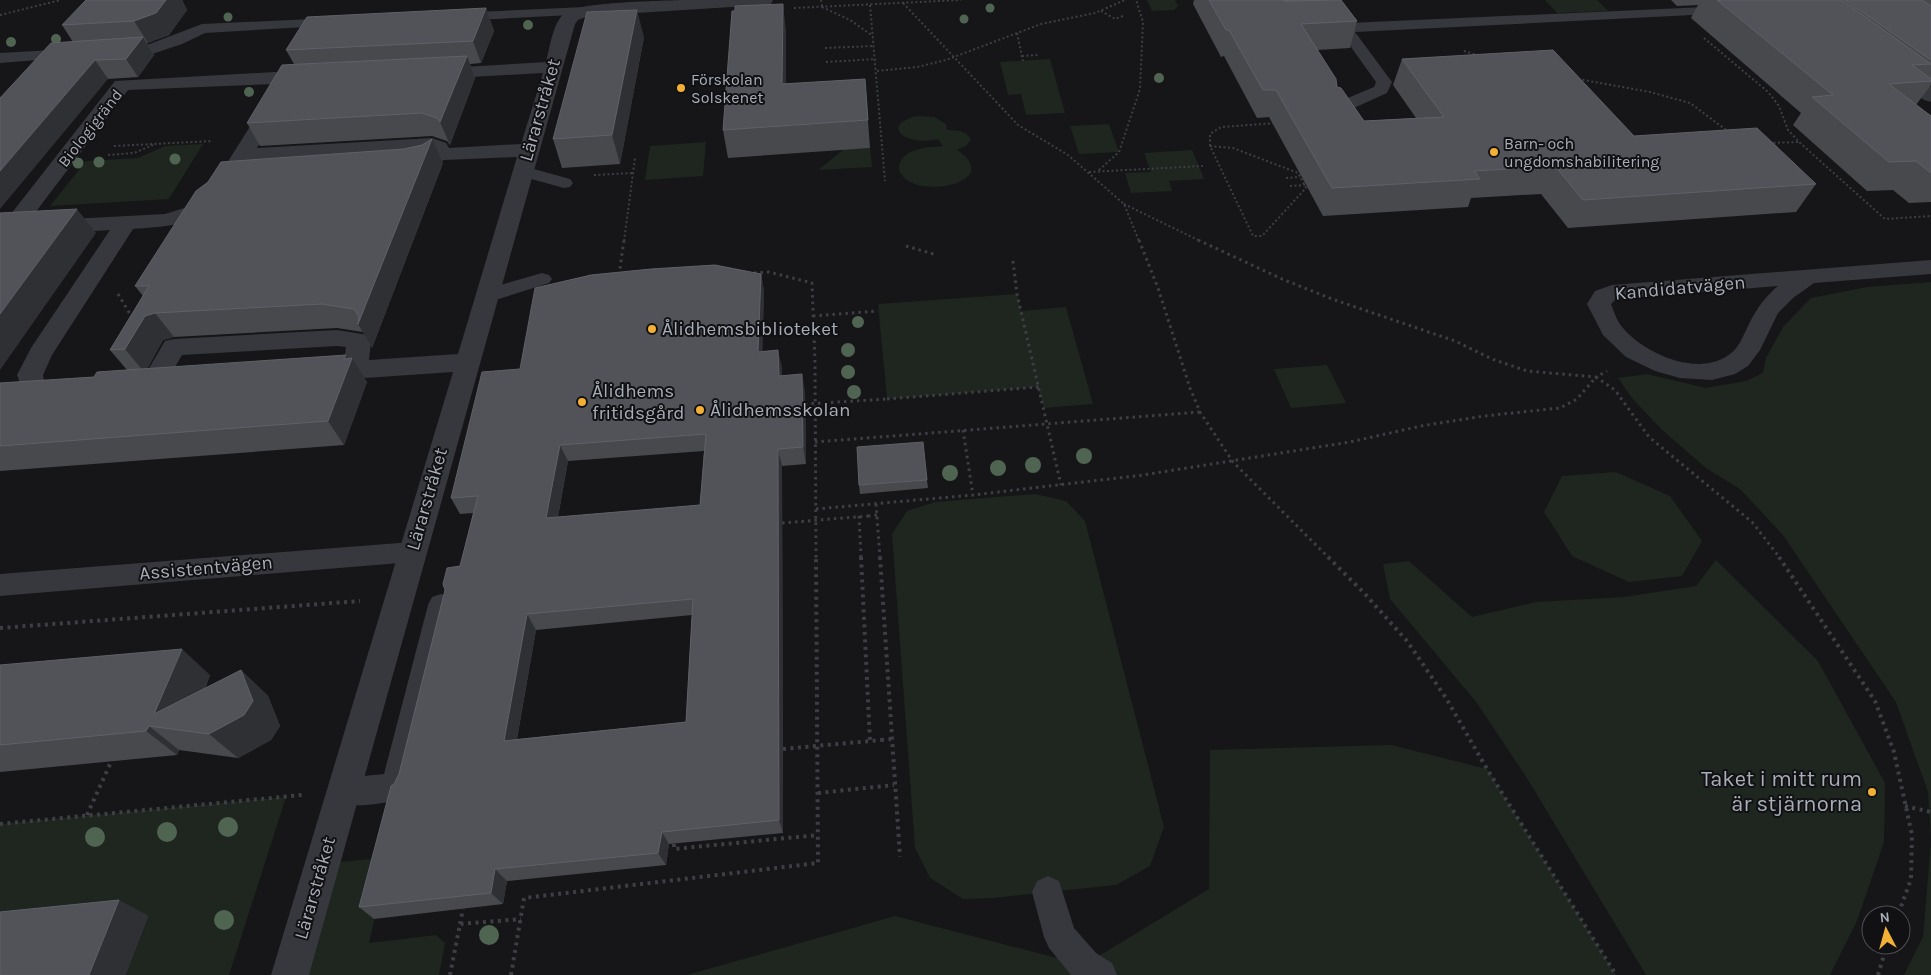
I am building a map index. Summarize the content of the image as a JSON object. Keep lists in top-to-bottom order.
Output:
{
  "streets": {
    "street": ["Lärarstråket", "Biologigränd", "Kandidatvägen"],
    "lane": ["Assistentvägen"]
  },
  "crossings": [
    ["Lärarstråket", "Assistentvägen"]
  ],
  "places": [
    "Förskolan Solskenet",
    "Barn- och ungdomshabilitering",
    "Ålidhemsbiblioteket",
    "Ålidhems fritidsgård",
    "Ålidhemsskolan",
    "Taket i mitt rum är stjärnorna"
  ],
  "north": "top"
}
